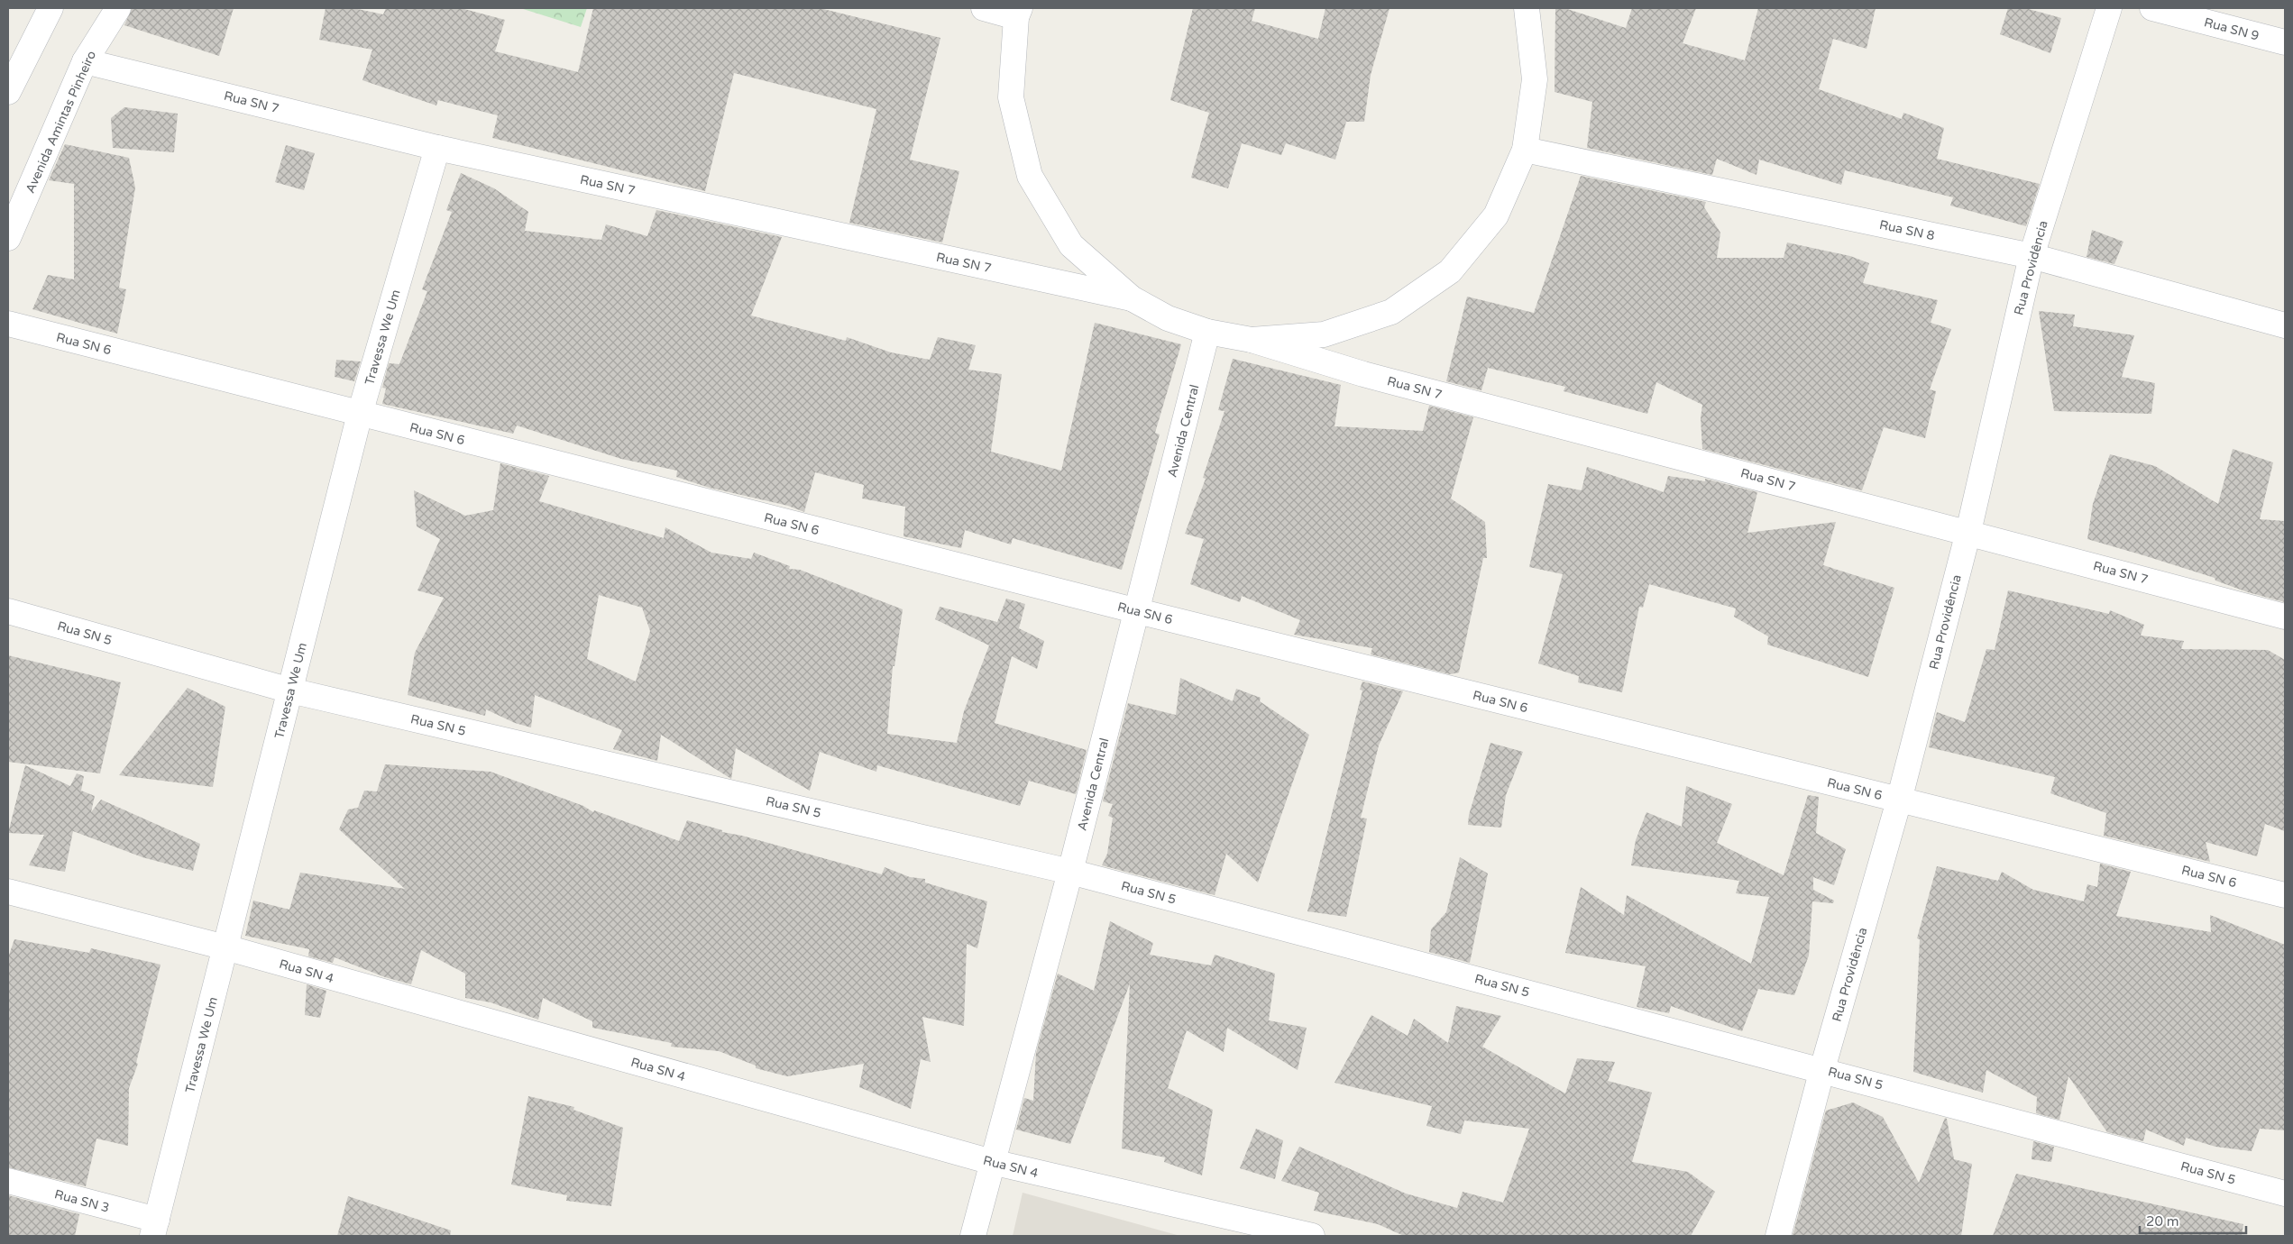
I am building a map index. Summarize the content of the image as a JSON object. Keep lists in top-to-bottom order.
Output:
{
  "streets": {
    "street": [
      "Rua SN 9",
      "Rua SN 7",
      "Avenida Amintas Pinheiro",
      "Rua SN 8",
      "Rua Providência",
      "Travessa We Um",
      "Rua SN 6",
      "Avenida Central",
      "Rua SN 5",
      "Rua SN 4",
      "Rua SN 3"
    ]
  },
  "crossings": [
    ["Rua SN 7", "Avenida Amintas Pinheiro"],
    ["Rua SN 7", "Rua Providência"],
    ["Rua SN 7", "Travessa We Um"],
    ["Rua SN 8", "Rua Providência"],
    ["Rua Providência", "Rua SN 6"],
    ["Rua Providência", "Rua SN 5"],
    ["Travessa We Um", "Rua SN 6"],
    ["Travessa We Um", "Rua SN 5"],
    ["Travessa We Um", "Rua SN 4"],
    ["Travessa We Um", "Rua SN 3"],
    ["Rua SN 6", "Avenida Central"],
    ["Avenida Central", "Rua SN 5"],
    ["Avenida Central", "Rua SN 4"]
  ],
  "scale_bar": "20 m"
}
